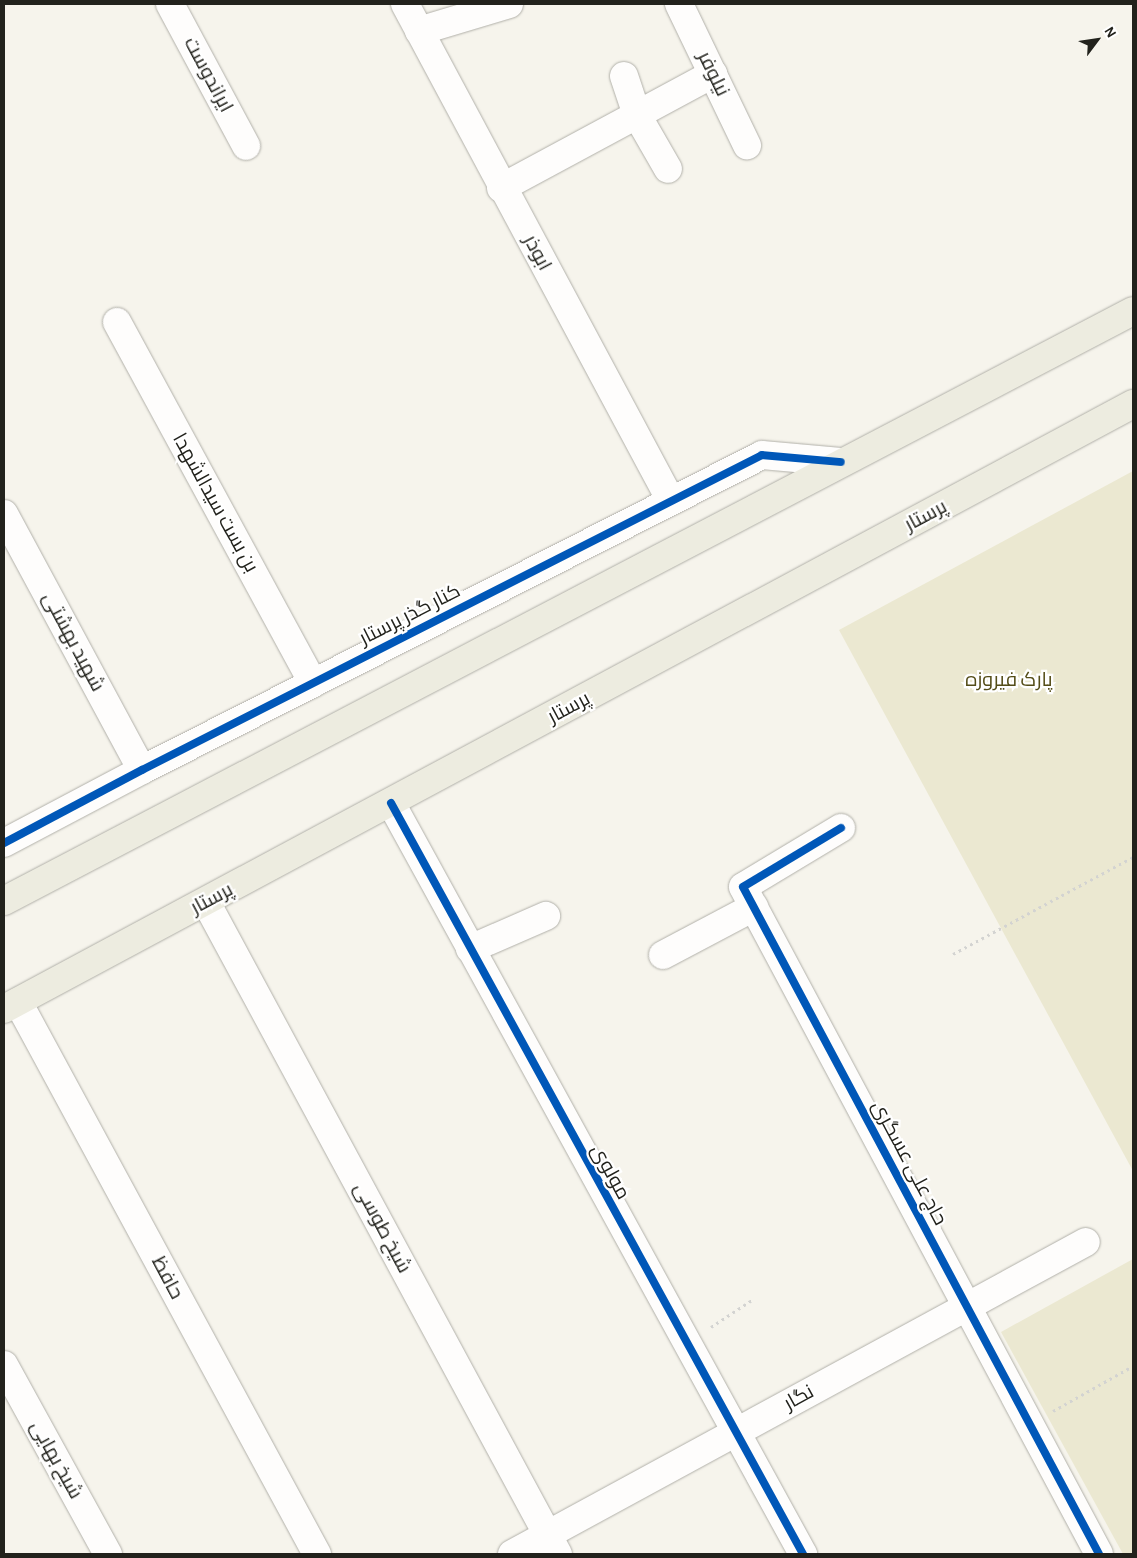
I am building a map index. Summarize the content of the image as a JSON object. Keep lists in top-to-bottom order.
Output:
{
  "streets": {
    "main road": ["پرستار"],
    "street": [
      "نیلوفر",
      "ایراندوست",
      "ابوذر",
      "بن بست سیدالشهدا",
      "کنار گذر پرستار",
      "شهید بهشتی",
      "حاج علی عسگری",
      "مولوی",
      "شیخ طوسی",
      "حافظ",
      "نگار",
      "شیخ بهایی"
    ]
  },
  "crossings": [
    ["ابوذر", "کنار گذر پرستار"],
    ["بن بست سیدالشهدا", "کنار گذر پرستار"],
    ["پرستار", "مولوی"],
    ["پرستار", "شیخ طوسی"],
    ["پرستار", "حافظ"],
    ["کنار گذر پرستار", "شهید بهشتی"],
    ["حاج علی عسگری", "نگار"],
    ["مولوی", "نگار"],
    ["شیخ طوسی", "نگار"]
  ],
  "parks": ["پارک فیروزه"],
  "north": "top right"
}
